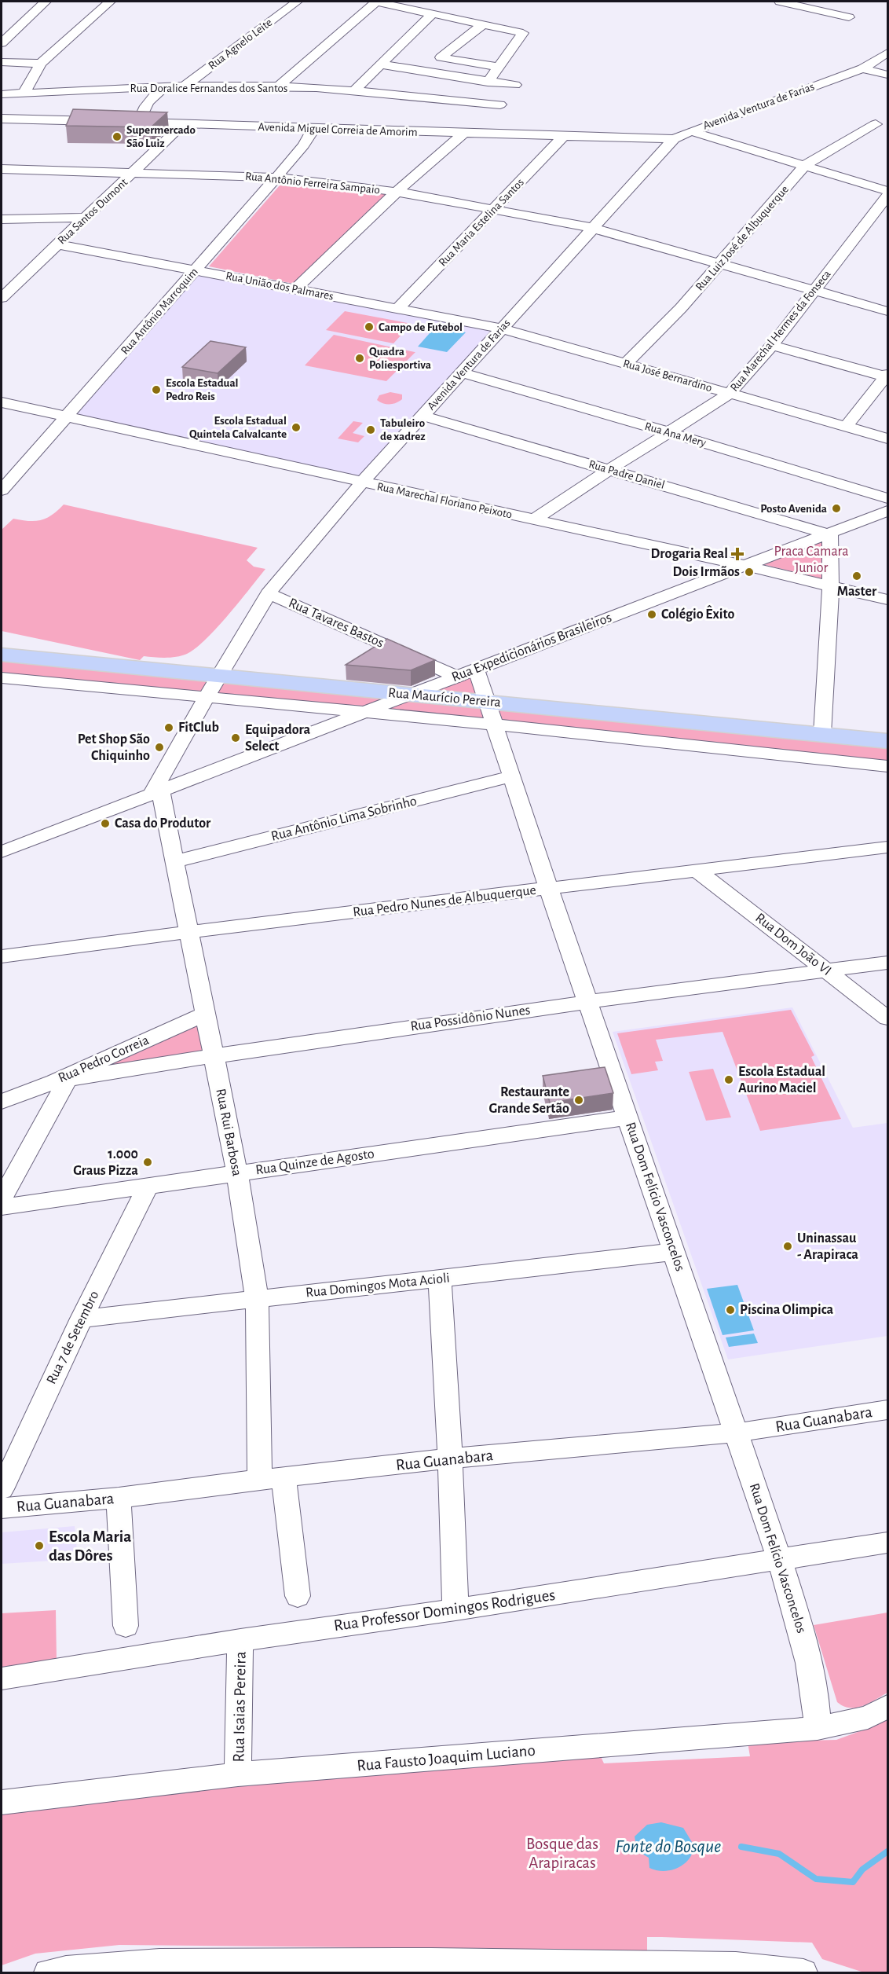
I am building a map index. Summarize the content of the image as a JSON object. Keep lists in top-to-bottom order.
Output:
{
  "streets": {
    "main road": ["Rua Maurício Pereira"],
    "street": [
      "Rua Agnelo Leite",
      "Rua Doralice Fernandes dos Santos",
      "Avenida Ventura de Farias",
      "Avenida Miguel Correia de Amorim",
      "Rua Antônio Ferreira Sampaio",
      "Rua Santos Dumont",
      "Rua Maria Estelina Santos",
      "Rua Luiz José de Albuquerque",
      "Rua União dos Palmares",
      "Rua Antônio Marroquim",
      "Rua Marechal Hermes da Fonseca",
      "Rua José Bernardino",
      "Rua Ana Mery",
      "Rua Padre Daniel",
      "Rua Marechal Floriano Peixoto",
      "Rua Tavares Bastos",
      "Rua Expedicionários Brasileiros",
      "Rua Antônio Lima Sobrinho",
      "Rua Pedro Nunes de Albuquerque",
      "Rua Dom João VI",
      "Rua Possidônio Nunes",
      "Rua Pedro Correia",
      "Rua Rui Barbosa",
      "Rua Quinze de Agosto",
      "Rua Dom Felício Vasconcelos",
      "Rua Domingos Mota Acioli",
      "Rua 7 de Setembro",
      "Rua Guanabara",
      "Rua Professor Domingos Rodrigues",
      "Rua Isaias Pereira",
      "Rua Fausto Joaquim Luciano"
    ]
  },
  "crossings": [
    ["Rua Agnelo Leite", "Rua Doralice Fernandes dos Santos"],
    ["Rua Doralice Fernandes dos Santos", "Avenida Miguel Correia de Amorim"],
    ["Avenida Ventura de Farias", "Avenida Miguel Correia de Amorim"],
    ["Avenida Ventura de Farias", "Rua Antônio Ferreira Sampaio"],
    ["Avenida Ventura de Farias", "Rua União dos Palmares"],
    ["Avenida Ventura de Farias", "Rua José Bernardino"],
    ["Avenida Ventura de Farias", "Rua Ana Mery"],
    ["Avenida Ventura de Farias", "Rua Padre Daniel"],
    ["Avenida Ventura de Farias", "Rua Marechal Floriano Peixoto"],
    ["Avenida Ventura de Farias", "Rua Tavares Bastos"],
    ["Avenida Ventura de Farias", "Rua Expedicionários Brasileiros"],
    ["Avenida Ventura de Farias", "Rua Maurício Pereira"],
    ["Avenida Ventura de Farias", "Rua Rui Barbosa"],
    ["Avenida Miguel Correia de Amorim", "Rua Santos Dumont"],
    ["Avenida Miguel Correia de Amorim", "Rua Maria Estelina Santos"],
    ["Avenida Miguel Correia de Amorim", "Rua Antônio Marroquim"],
    ["Rua Antônio Ferreira Sampaio", "Rua Santos Dumont"],
    ["Rua Antônio Ferreira Sampaio", "Rua Maria Estelina Santos"],
    ["Rua Antônio Ferreira Sampaio", "Rua Luiz José de Albuquerque"],
    ["Rua Antônio Ferreira Sampaio", "Rua Antônio Marroquim"],
    ["Rua Antônio Ferreira Sampaio", "Rua Marechal Hermes da Fonseca"],
    ["Rua Santos Dumont", "Rua União dos Palmares"],
    ["Rua Maria Estelina Santos", "Rua União dos Palmares"],
    ["Rua Luiz José de Albuquerque", "Rua José Bernardino"],
    ["Rua União dos Palmares", "Rua Antônio Marroquim"],
    ["Rua União dos Palmares", "Rua José Bernardino"],
    ["Rua Antônio Marroquim", "Rua Marechal Floriano Peixoto"],
    ["Rua Marechal Hermes da Fonseca", "Rua José Bernardino"],
    ["Rua Marechal Hermes da Fonseca", "Rua Ana Mery"],
    ["Rua Marechal Hermes da Fonseca", "Rua Padre Daniel"],
    ["Rua Marechal Hermes da Fonseca", "Rua Marechal Floriano Peixoto"],
    ["Rua Padre Daniel", "Rua Expedicionários Brasileiros"],
    ["Rua Marechal Floriano Peixoto", "Rua Expedicionários Brasileiros"],
    ["Rua Tavares Bastos", "Rua Expedicionários Brasileiros"],
    ["Rua Expedicionários Brasileiros", "Rua Maurício Pereira"],
    ["Rua Expedicionários Brasileiros", "Rua Rui Barbosa"],
    ["Rua Expedicionários Brasileiros", "Rua Dom Felício Vasconcelos"],
    ["Rua Maurício Pereira", "Rua Dom Felício Vasconcelos"],
    ["Rua Antônio Lima Sobrinho", "Rua Rui Barbosa"],
    ["Rua Antônio Lima Sobrinho", "Rua Dom Felício Vasconcelos"],
    ["Rua Pedro Nunes de Albuquerque", "Rua Dom João VI"],
    ["Rua Pedro Nunes de Albuquerque", "Rua Rui Barbosa"],
    ["Rua Pedro Nunes de Albuquerque", "Rua Dom Felício Vasconcelos"],
    ["Rua Dom João VI", "Rua Possidônio Nunes"],
    ["Rua Possidônio Nunes", "Rua Pedro Correia"],
    ["Rua Possidônio Nunes", "Rua Rui Barbosa"],
    ["Rua Possidônio Nunes", "Rua Dom Felício Vasconcelos"],
    ["Rua Pedro Correia", "Rua Rui Barbosa"],
    ["Rua Rui Barbosa", "Rua Quinze de Agosto"],
    ["Rua Rui Barbosa", "Rua Domingos Mota Acioli"],
    ["Rua Rui Barbosa", "Rua Guanabara"],
    ["Rua Quinze de Agosto", "Rua Dom Felício Vasconcelos"],
    ["Rua Quinze de Agosto", "Rua 7 de Setembro"],
    ["Rua Dom Felício Vasconcelos", "Rua Domingos Mota Acioli"],
    ["Rua Dom Felício Vasconcelos", "Rua Guanabara"],
    ["Rua Dom Felício Vasconcelos", "Rua Professor Domingos Rodrigues"],
    ["Rua Dom Felício Vasconcelos", "Rua Fausto Joaquim Luciano"],
    ["Rua Domingos Mota Acioli", "Rua 7 de Setembro"],
    ["Rua Professor Domingos Rodrigues", "Rua Isaias Pereira"],
    ["Rua Isaias Pereira", "Rua Fausto Joaquim Luciano"]
  ],
  "water": ["Fonte do Bosque"],
  "parks": ["Praca Camara Junior", "Bosque das Arapiracas"],
  "places": {
    "other": [
      "Supermercado São Luiz",
      "Campo de Futebol",
      "Quadra Poliesportiva",
      "Escola Estadual Pedro Reis",
      "Escola Estadual Quintela Calvalcante",
      "Tabuleiro de xadrez",
      "Posto Avenida",
      "Dois Irmãos",
      "Master",
      "Colégio Êxito",
      "FitClub",
      "Equipadora Select",
      "Pet Shop São Chiquinho",
      "Casa do Produtor",
      "Escola Estadual Aurino Maciel",
      "Restaurante Grande Sertão",
      "1.000 Graus Pizza",
      "Uninassau - Arapiraca",
      "Piscina Olimpica",
      "Escola Maria das Dôres"
    ],
    "health": ["Drogaria Real"]
  }
}
